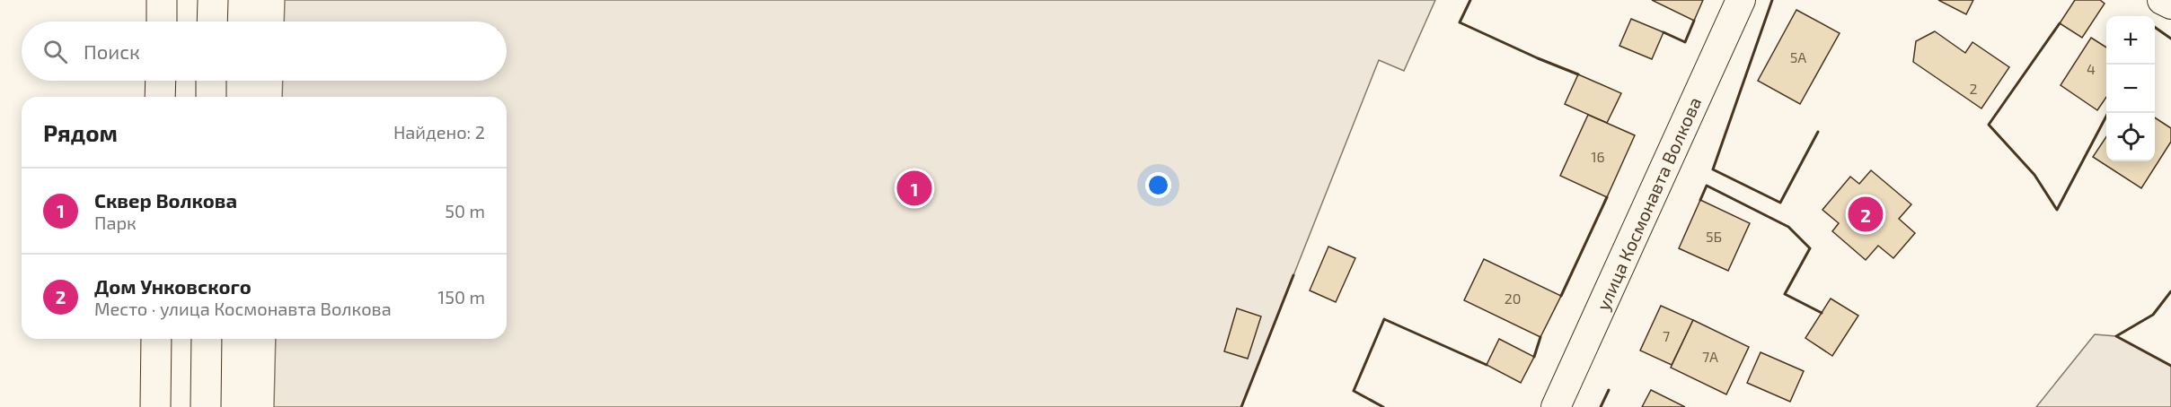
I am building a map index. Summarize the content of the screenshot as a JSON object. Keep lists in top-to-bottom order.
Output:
{
  "streets": {
    "street": ["улица Космонавта Волкова"]
  },
  "house_numbers": [
    "5А",
    "4",
    "2",
    "16",
    "5Б",
    "20",
    "7",
    "7А"
  ],
  "page": {
    "map_buttons": ["+", "−"],
    "search": "Поиск",
    "heading": ["Рядом", "Найдено: 2"],
    "list": [
      {
        "mark": "1",
        "name": "Сквер Волкова",
        "note": "Парк",
        "value": "50 m"
      },
      {
        "mark": "2",
        "name": "Дом Унковского",
        "note": "Место · улица Космонавта Волкова",
        "value": "150 m"
      }
    ],
    "pins": ["1", "2"]
  }
}
